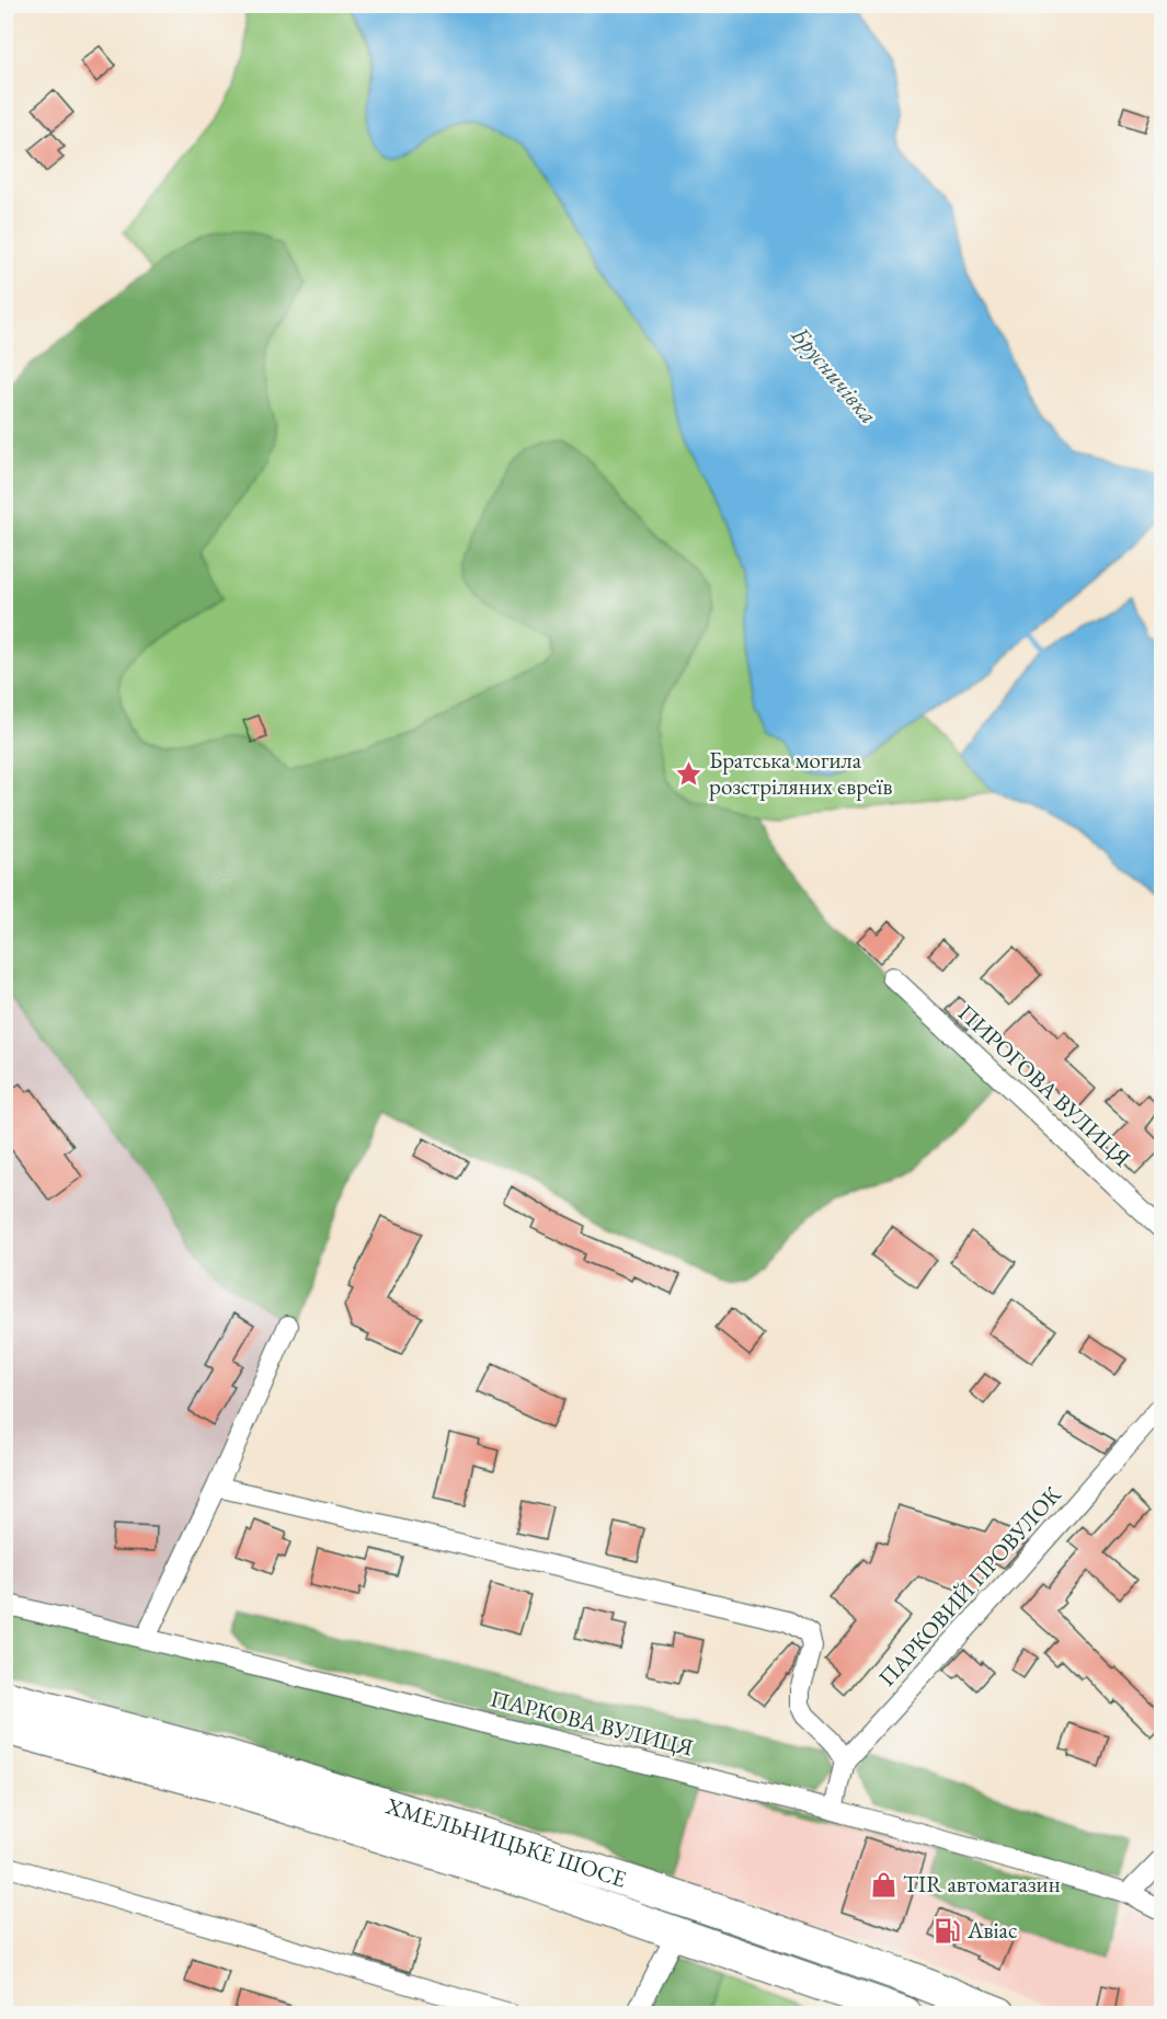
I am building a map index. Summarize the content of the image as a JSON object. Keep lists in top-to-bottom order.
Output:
{
  "streets": {
    "highway": ["ХМЕЛЬНИЦЬКЕ ШОСЕ"],
    "street": ["ПИРОГОВА ВУЛИЦЯ", "ПАРКОВИЙ ПРОВУЛОК", "ПАРКОВА ВУЛИЦЯ"]
  },
  "crossings": [
    ["ПАРКОВИЙ ПРОВУЛОК", "ПАРКОВА ВУЛИЦЯ"]
  ],
  "water": ["Брусничівка"],
  "places": {
    "place": ["Братська могила розстріляних євреїв"],
    "shop": ["TIR автомагазин"],
    "fuel station": ["Авіас"]
  }
}
